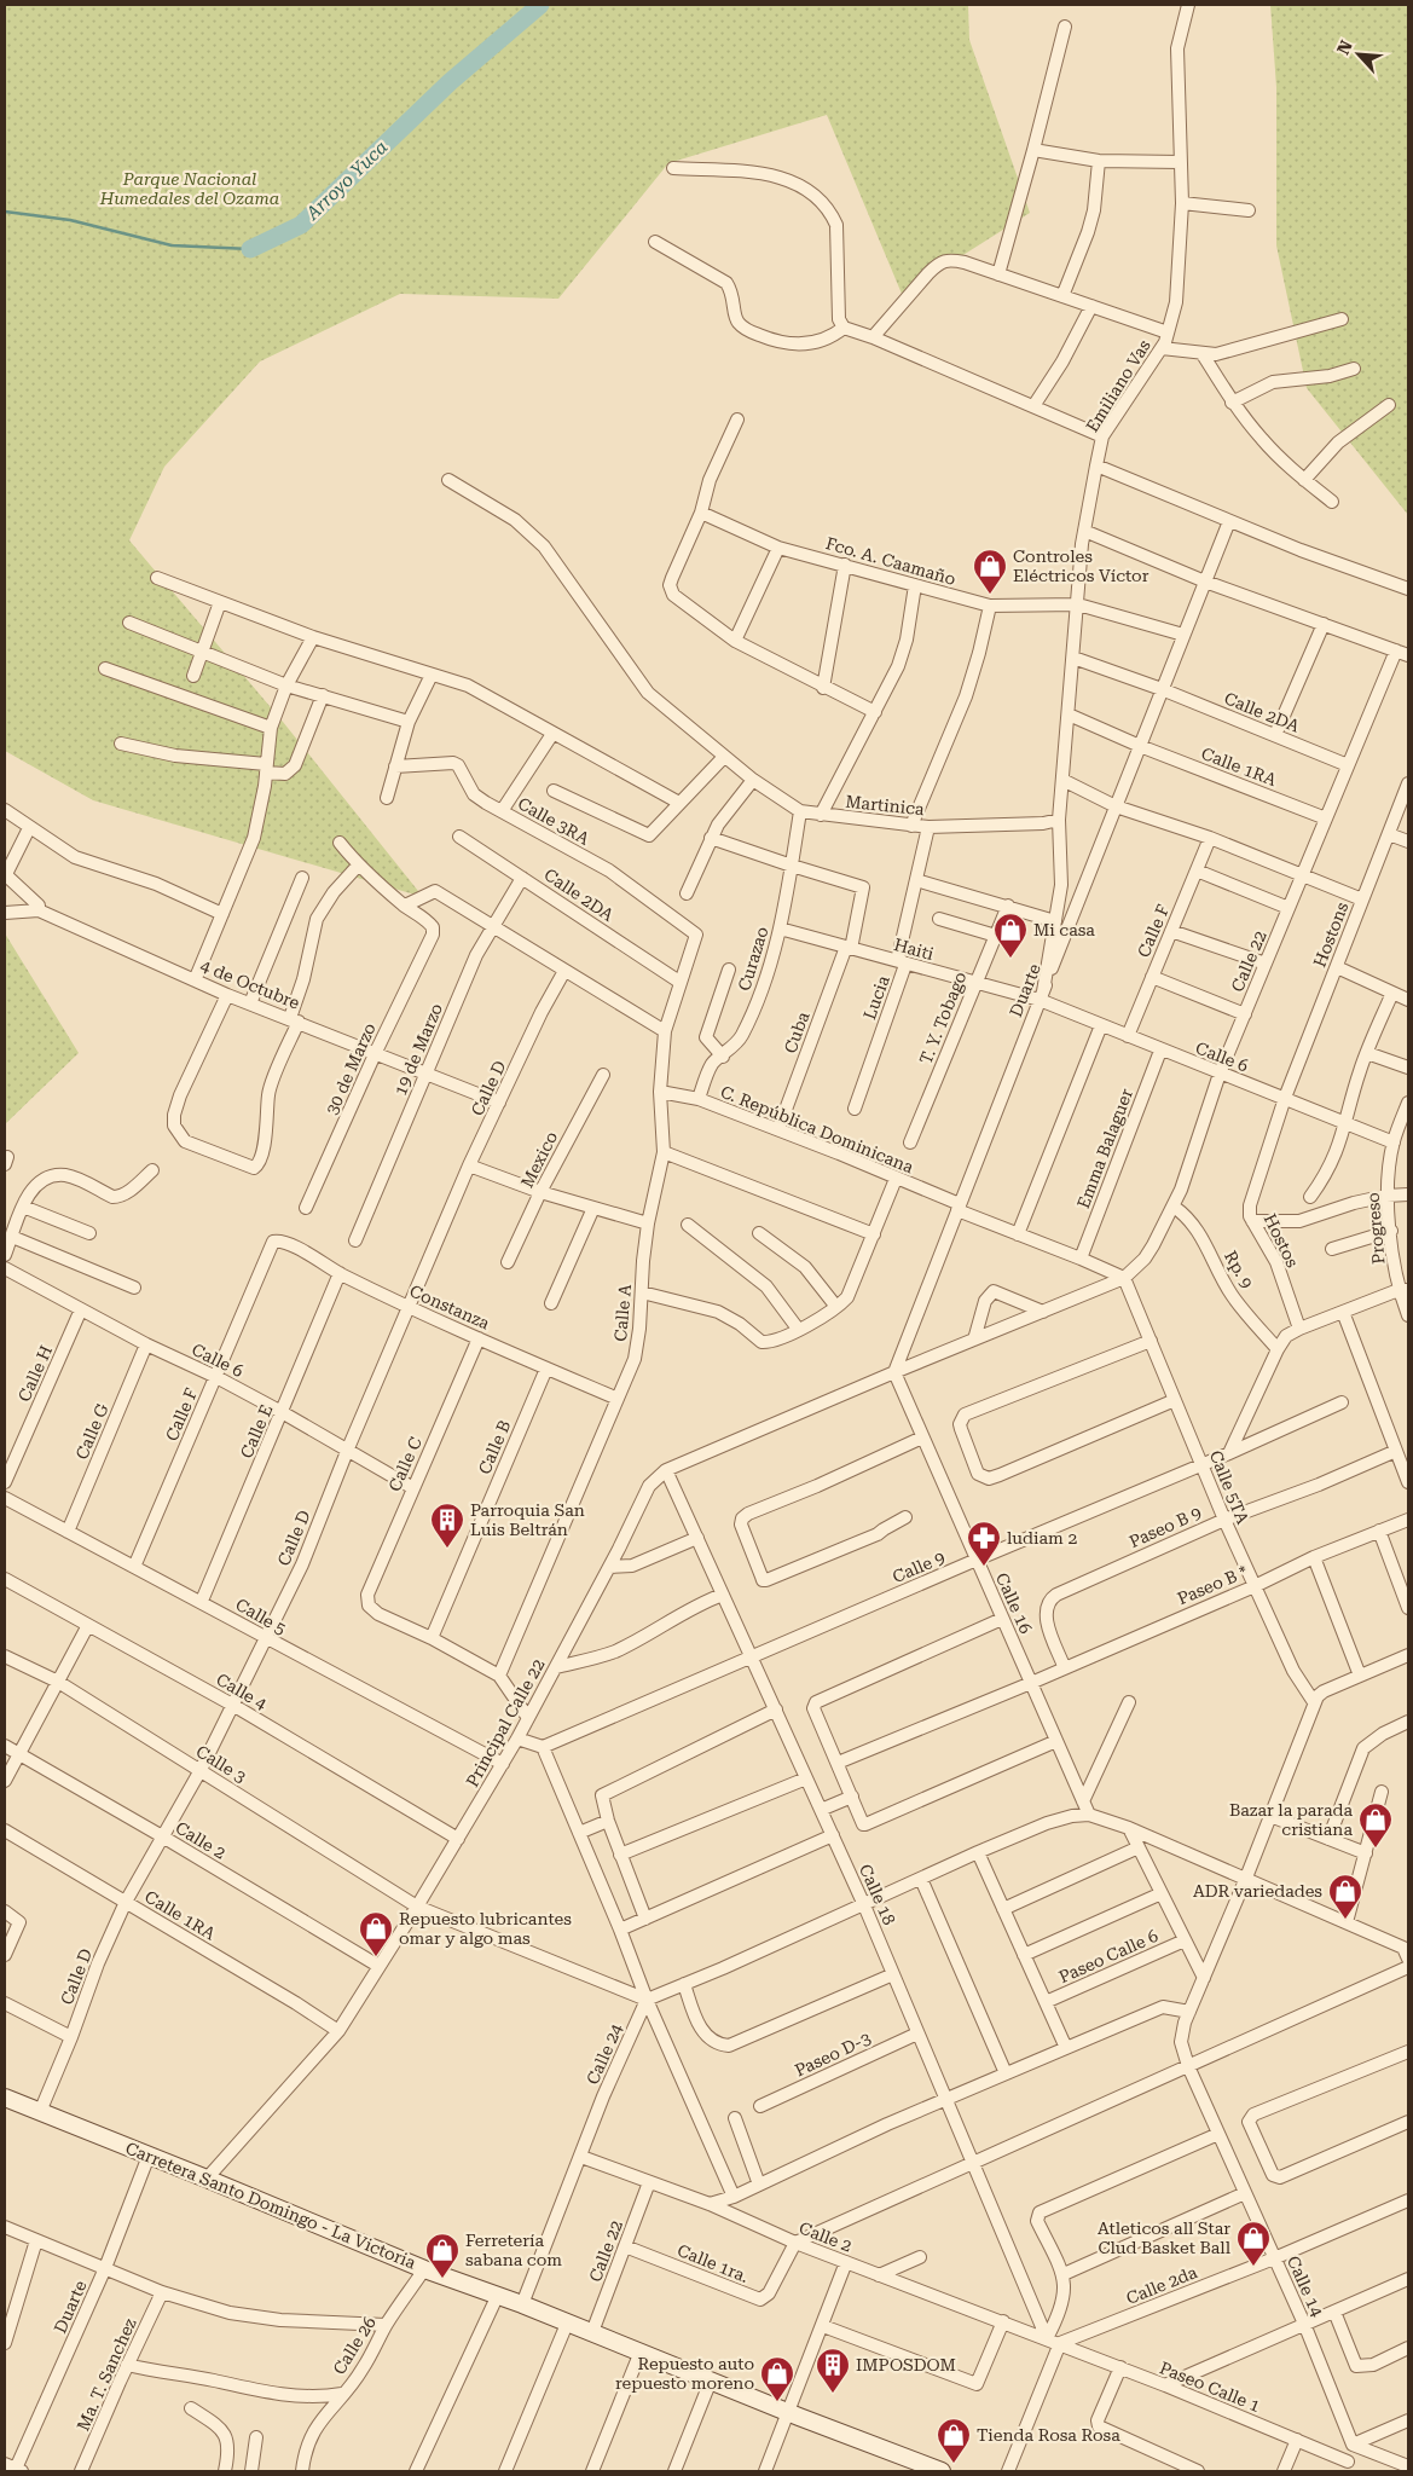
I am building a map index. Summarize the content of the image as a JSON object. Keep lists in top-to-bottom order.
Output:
{
  "streets": {
    "main road": ["Carretera Santo Domingo - La Victoria"],
    "street": [
      "Emiliano Vas",
      "Fco. A. Caamaño",
      "Calle 2DA",
      "Calle 1RA",
      "Martinica",
      "Calle 3RA",
      "Calle F",
      "Hostons",
      "Haiti",
      "Curazao",
      "Calle 22",
      "4 de Octubre",
      "Duarte",
      "Lucia",
      "T. Y. Tobago",
      "Cuba",
      "19 de Marzo",
      "Calle 6",
      "30 de Marzo",
      "Calle D",
      "C. República Dominicana",
      "Emma Balaguer",
      "Mexico",
      "Progreso",
      "Hostos",
      "Rp. 9",
      "Constanza",
      "Calle A",
      "Calle H",
      "Calle G",
      "Calle E",
      "Calle B",
      "Calle C",
      "Calle 5TA",
      "Paseo B 9",
      "Calle 9",
      "Paseo B *",
      "Calle 16",
      "Calle 5",
      "Calle 4",
      "Principal Calle 22",
      "Calle 3",
      "Calle 2",
      "Calle 18",
      "Paseo Calle 6",
      "Calle 24",
      "Paseo D-3",
      "Calle 1ra.",
      "Calle 2da",
      "Calle 14",
      "Calle 26",
      "Ma. T. Sanchez",
      "Paseo Calle 1"
    ]
  },
  "crossings": [
    ["Emiliano Vas", "Fco. A. Caamaño"],
    ["Emiliano Vas", "Calle 2DA"],
    ["Emiliano Vas", "Calle 1RA"],
    ["Emiliano Vas", "Martinica"],
    ["Emiliano Vas", "Haiti"],
    ["Emiliano Vas", "Duarte"],
    ["Emiliano Vas", "Calle 6"],
    ["Fco. A. Caamaño", "Duarte"],
    ["Calle 2DA", "Calle 22"],
    ["Calle 2DA", "Duarte"],
    ["Calle 2DA", "19 de Marzo"],
    ["Calle 2DA", "Calle A"],
    ["Calle 1RA", "Calle 22"],
    ["Calle 1RA", "Duarte"],
    ["Calle 1RA", "Calle D"],
    ["Calle 1RA", "Principal Calle 22"],
    ["Martinica", "Curazao"],
    ["Martinica", "Lucia"],
    ["Calle 3RA", "Calle A"],
    ["Calle F", "Calle 6"],
    ["Calle F", "Constanza"],
    ["Calle F", "Calle 5"],
    ["Hostons", "Calle 6"],
    ["Hostons", "Hostos"],
    ["Haiti", "Curazao"],
    ["Haiti", "Duarte"],
    ["Haiti", "Lucia"],
    ["Haiti", "T. Y. Tobago"],
    ["Haiti", "Cuba"],
    ["Haiti", "Calle 6"],
    ["Curazao", "Cuba"],
    ["Curazao", "C. República Dominicana"],
    ["Calle 22", "Calle 6"],
    ["Calle 22", "C. República Dominicana"],
    ["Calle 22", "Rp. 9"],
    ["Calle 22", "Calle 5TA"],
    ["Calle 22", "Principal Calle 22"],
    ["Calle 22", "Calle 2"],
    ["Calle 22", "Carretera Santo Domingo - La Victoria"],
    ["Calle 22", "Calle 1ra."],
    ["4 de Octubre", "19 de Marzo"],
    ["4 de Octubre", "30 de Marzo"],
    ["4 de Octubre", "Calle D"],
    ["Duarte", "Calle 6"],
    ["Duarte", "C. República Dominicana"],
    ["Duarte", "Calle 16"],
    ["Duarte", "Principal Calle 22"],
    ["Duarte", "Carretera Santo Domingo - La Victoria"],
    ["Cuba", "C. República Dominicana"],
    ["Calle 6", "Calle D"],
    ["Calle 6", "Emma Balaguer"],
    ["Calle 6", "Progreso"],
    ["Calle 6", "Hostos"],
    ["Calle 6", "Calle H"],
    ["Calle 6", "Calle G"],
    ["Calle 6", "Calle E"],
    ["Calle 6", "Calle C"],
    ["Calle D", "Constanza"],
    ["Calle D", "Calle 5"],
    ["Calle D", "Calle 4"],
    ["Calle D", "Calle 3"],
    ["Calle D", "Calle 2"],
    ["Calle D", "Carretera Santo Domingo - La Victoria"],
    ["C. República Dominicana", "Emma Balaguer"],
    ["C. República Dominicana", "Calle A"],
    ["C. República Dominicana", "Calle 5TA"],
    ["C. República Dominicana", "Principal Calle 22"],
    ["Constanza", "Calle A"],
    ["Constanza", "Calle E"],
    ["Constanza", "Calle B"],
    ["Constanza", "Calle C"],
    ["Calle G", "Calle 5"],
    ["Calle E", "Calle 5"],
    ["Calle B", "Calle C"],
    ["Calle 5TA", "Paseo B 9"],
    ["Calle 5TA", "Calle 9"],
    ["Calle 5TA", "Paseo B *"],
    ["Calle 5TA", "Principal Calle 22"],
    ["Paseo B 9", "Paseo B *"],
    ["Calle 9", "Calle 16"],
    ["Calle 9", "Calle 18"],
    ["Paseo B *", "Calle 16"],
    ["Calle 16", "Principal Calle 22"],
    ["Calle 5", "Principal Calle 22"],
    ["Calle 4", "Principal Calle 22"],
    ["Principal Calle 22", "Calle 3"],
    ["Principal Calle 22", "Calle 2"],
    ["Principal Calle 22", "Calle 18"],
    ["Principal Calle 22", "Carretera Santo Domingo - La Victoria"],
    ["Calle 3", "Calle 24"],
    ["Calle 2", "Calle 18"],
    ["Calle 2", "Calle 24"],
    ["Calle 2", "Calle 1ra."],
    ["Calle 2", "Calle 2da"],
    ["Calle 2", "Paseo Calle 1"],
    ["Calle 18", "Paseo D-3"],
    ["Calle 24", "Carretera Santo Domingo - La Victoria"],
    ["Carretera Santo Domingo - La Victoria", "Calle 26"],
    ["Calle 2da", "Calle 14"],
    ["Calle 2da", "Paseo Calle 1"]
  ],
  "water": ["Arroyo Yuca"],
  "parks": ["Parque Nacional Humedales del Ozama"],
  "places": {
    "shop": [
      "Controles Eléctricos Víctor",
      "Mi casa",
      "Bazar la parada cristiana",
      "ADR variedades",
      "Repuesto lubricantes omar y algo mas",
      "Atleticos all Star Clud Basket Ball",
      "Ferretería sabana com",
      "Repuesto auto repuesto moreno",
      "Tienda Rosa Rosa"
    ],
    "building": ["Parroquia San Luis Beltrán", "IMPOSDOM"],
    "pharmacy": ["ludiam 2"]
  },
  "north": "top left"
}
